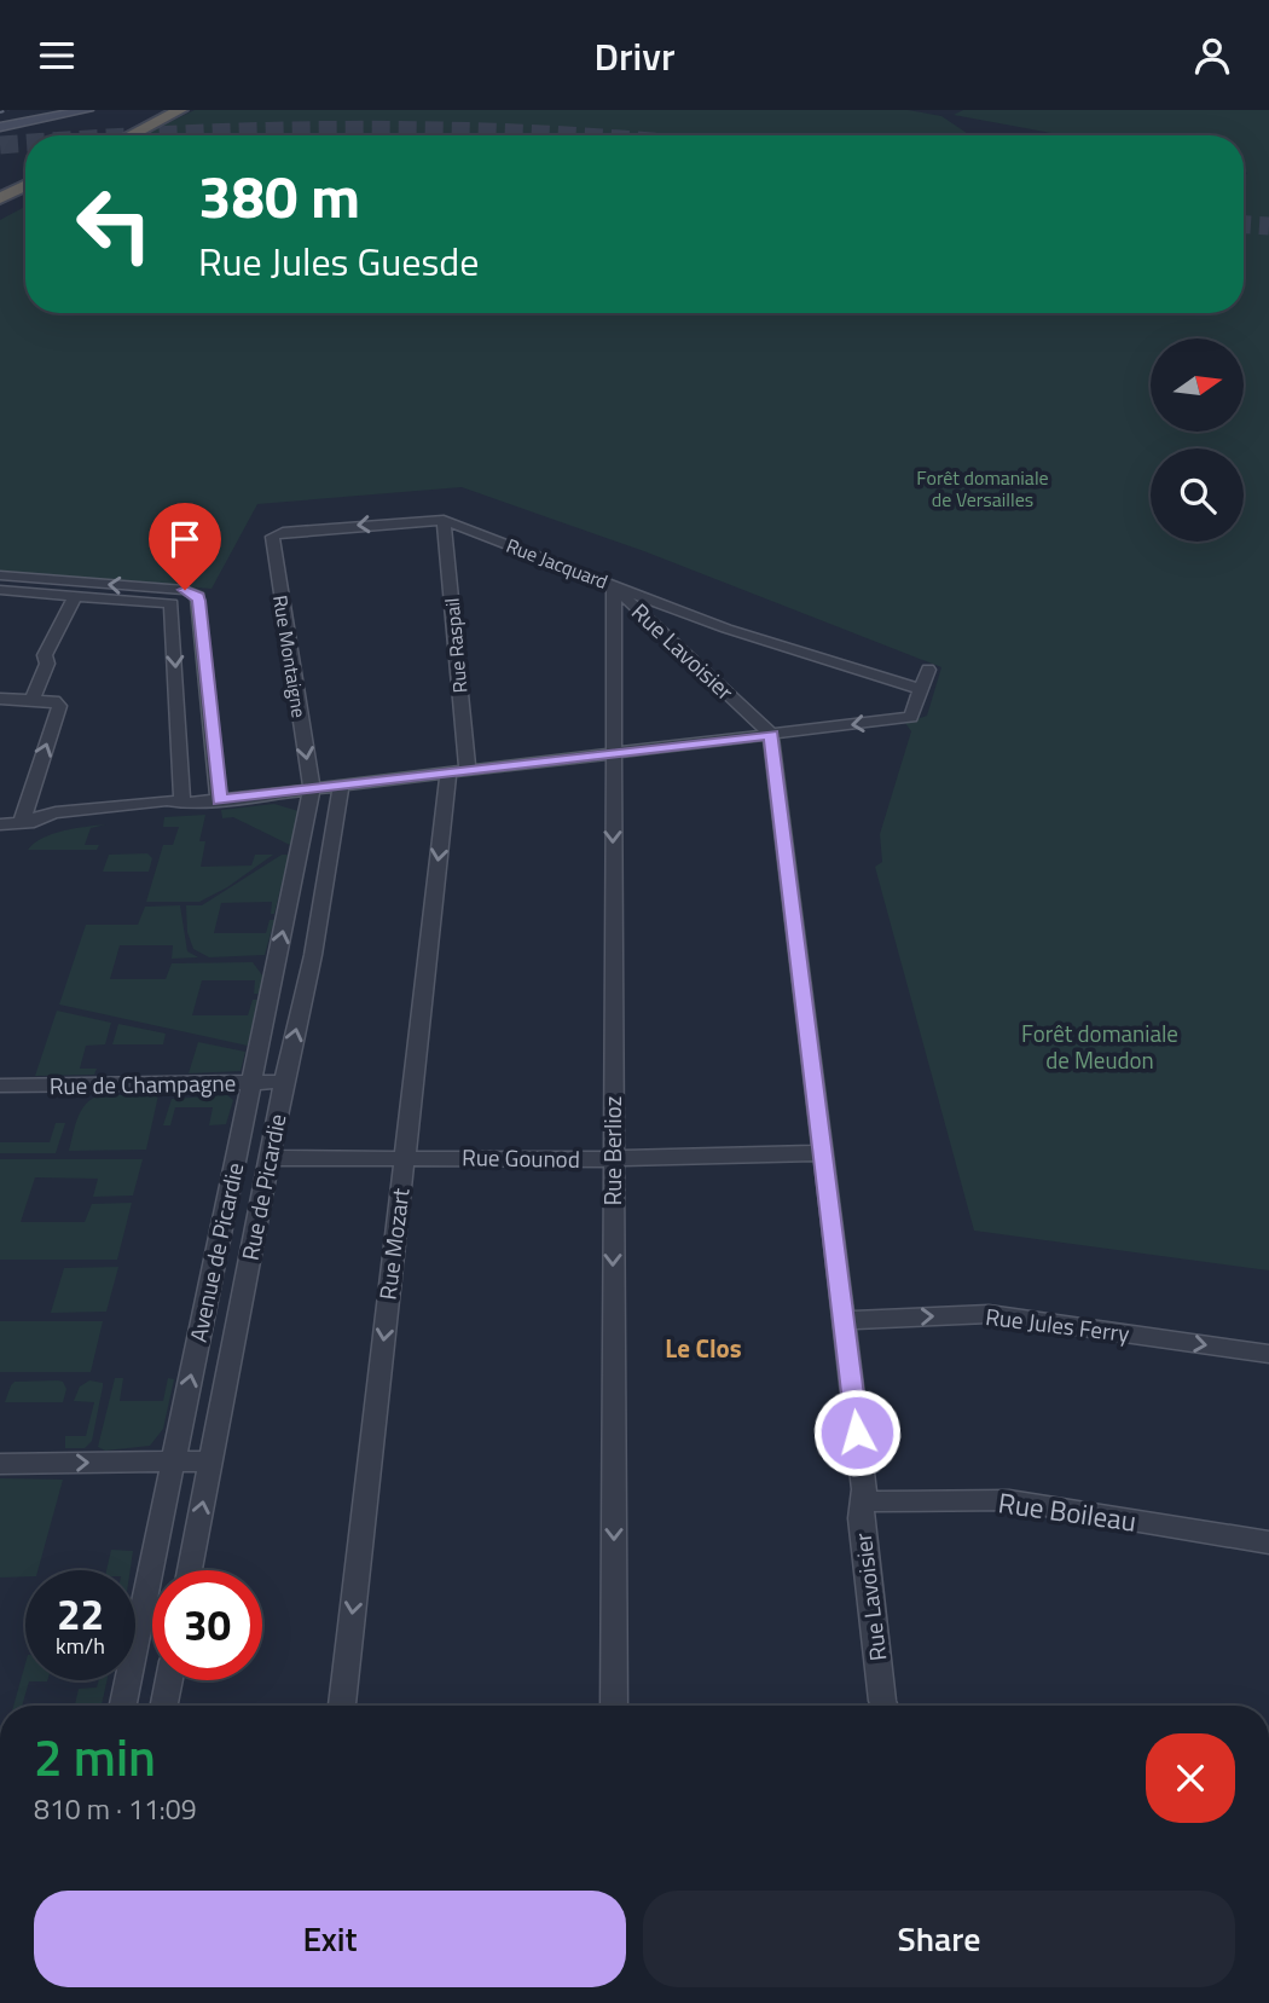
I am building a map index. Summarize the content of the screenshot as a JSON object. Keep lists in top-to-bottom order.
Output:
{
  "streets": {
    "street": [
      "Rue Jacquard",
      "Rue Raspail",
      "Rue Lavoisier",
      "Rue Montaigne",
      "Rue de Champagne",
      "Rue Berlioz",
      "Rue Gounod",
      "Rue de Picardie",
      "Rue Mozart",
      "Avenue de Picardie",
      "Rue Jules Ferry",
      "Rue Boileau"
    ]
  },
  "crossings": [
    ["Rue Jacquard", "Rue Raspail"],
    ["Rue Jacquard", "Rue Lavoisier"],
    ["Rue Jacquard", "Rue Montaigne"],
    ["Rue Jacquard", "Rue Berlioz"],
    ["Rue Raspail", "Rue Mozart"],
    ["Rue Lavoisier", "Rue Berlioz"],
    ["Rue Lavoisier", "Rue Gounod"],
    ["Rue Lavoisier", "Rue Jules Ferry"],
    ["Rue Lavoisier", "Rue Boileau"],
    ["Rue Montaigne", "Avenue de Picardie"],
    ["Rue de Champagne", "Rue de Picardie"],
    ["Rue de Champagne", "Avenue de Picardie"],
    ["Rue Berlioz", "Rue Gounod"],
    ["Rue Gounod", "Rue de Picardie"],
    ["Rue Gounod", "Rue Mozart"]
  ],
  "one_way": [
    "Rue Berlioz",
    "Rue de Picardie",
    "Rue Mozart",
    "Avenue de Picardie",
    "Rue Jules Ferry"
  ],
  "districts": ["Le Clos"],
  "parks": ["Forêt domaniale de Versailles", "Forêt domaniale de Meudon"],
  "north": "right",
  "page": {
    "header": "Drivr",
    "turn": ["380 m", "Rue Jules Guesde"],
    "speed": "22 km/h",
    "limit": "30",
    "heading": ["2 min", "810 m · 11:09"],
    "buttons": ["Exit", "Share"]
  }
}
